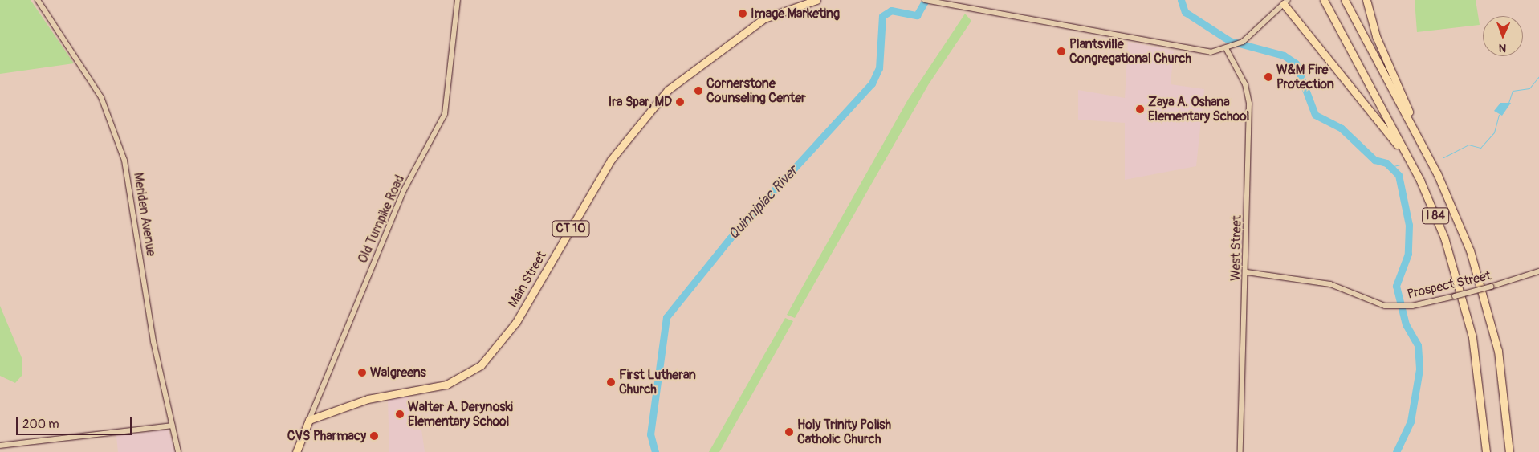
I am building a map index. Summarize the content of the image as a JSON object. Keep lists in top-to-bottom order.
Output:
{
  "streets": {
    "highway": ["I 84", "CT 10", "Main Street"],
    "main road": [
      "Meriden Avenue",
      "Old Turnpike Road",
      "West Street",
      "Prospect Street"
    ]
  },
  "crossings": [
    ["Old Turnpike Road", "Main Street"],
    ["West Street", "Prospect Street"]
  ],
  "water": ["Quinnipiac River"],
  "places": [
    "Image Marketing",
    "Plantsville Congregational Church",
    "W&M Fire Protection",
    "Cornerstone Counseling Center",
    "Ira Spar, MD",
    "Zaya A. Oshana Elementary School",
    "Walgreens",
    "First Lutheran Church",
    "Walter A. Derynoski Elementary School",
    "Holy Trinity Polish Catholic Church",
    "CVS Pharmacy"
  ],
  "scale_bar": "200 m",
  "north": "bottom"
}
